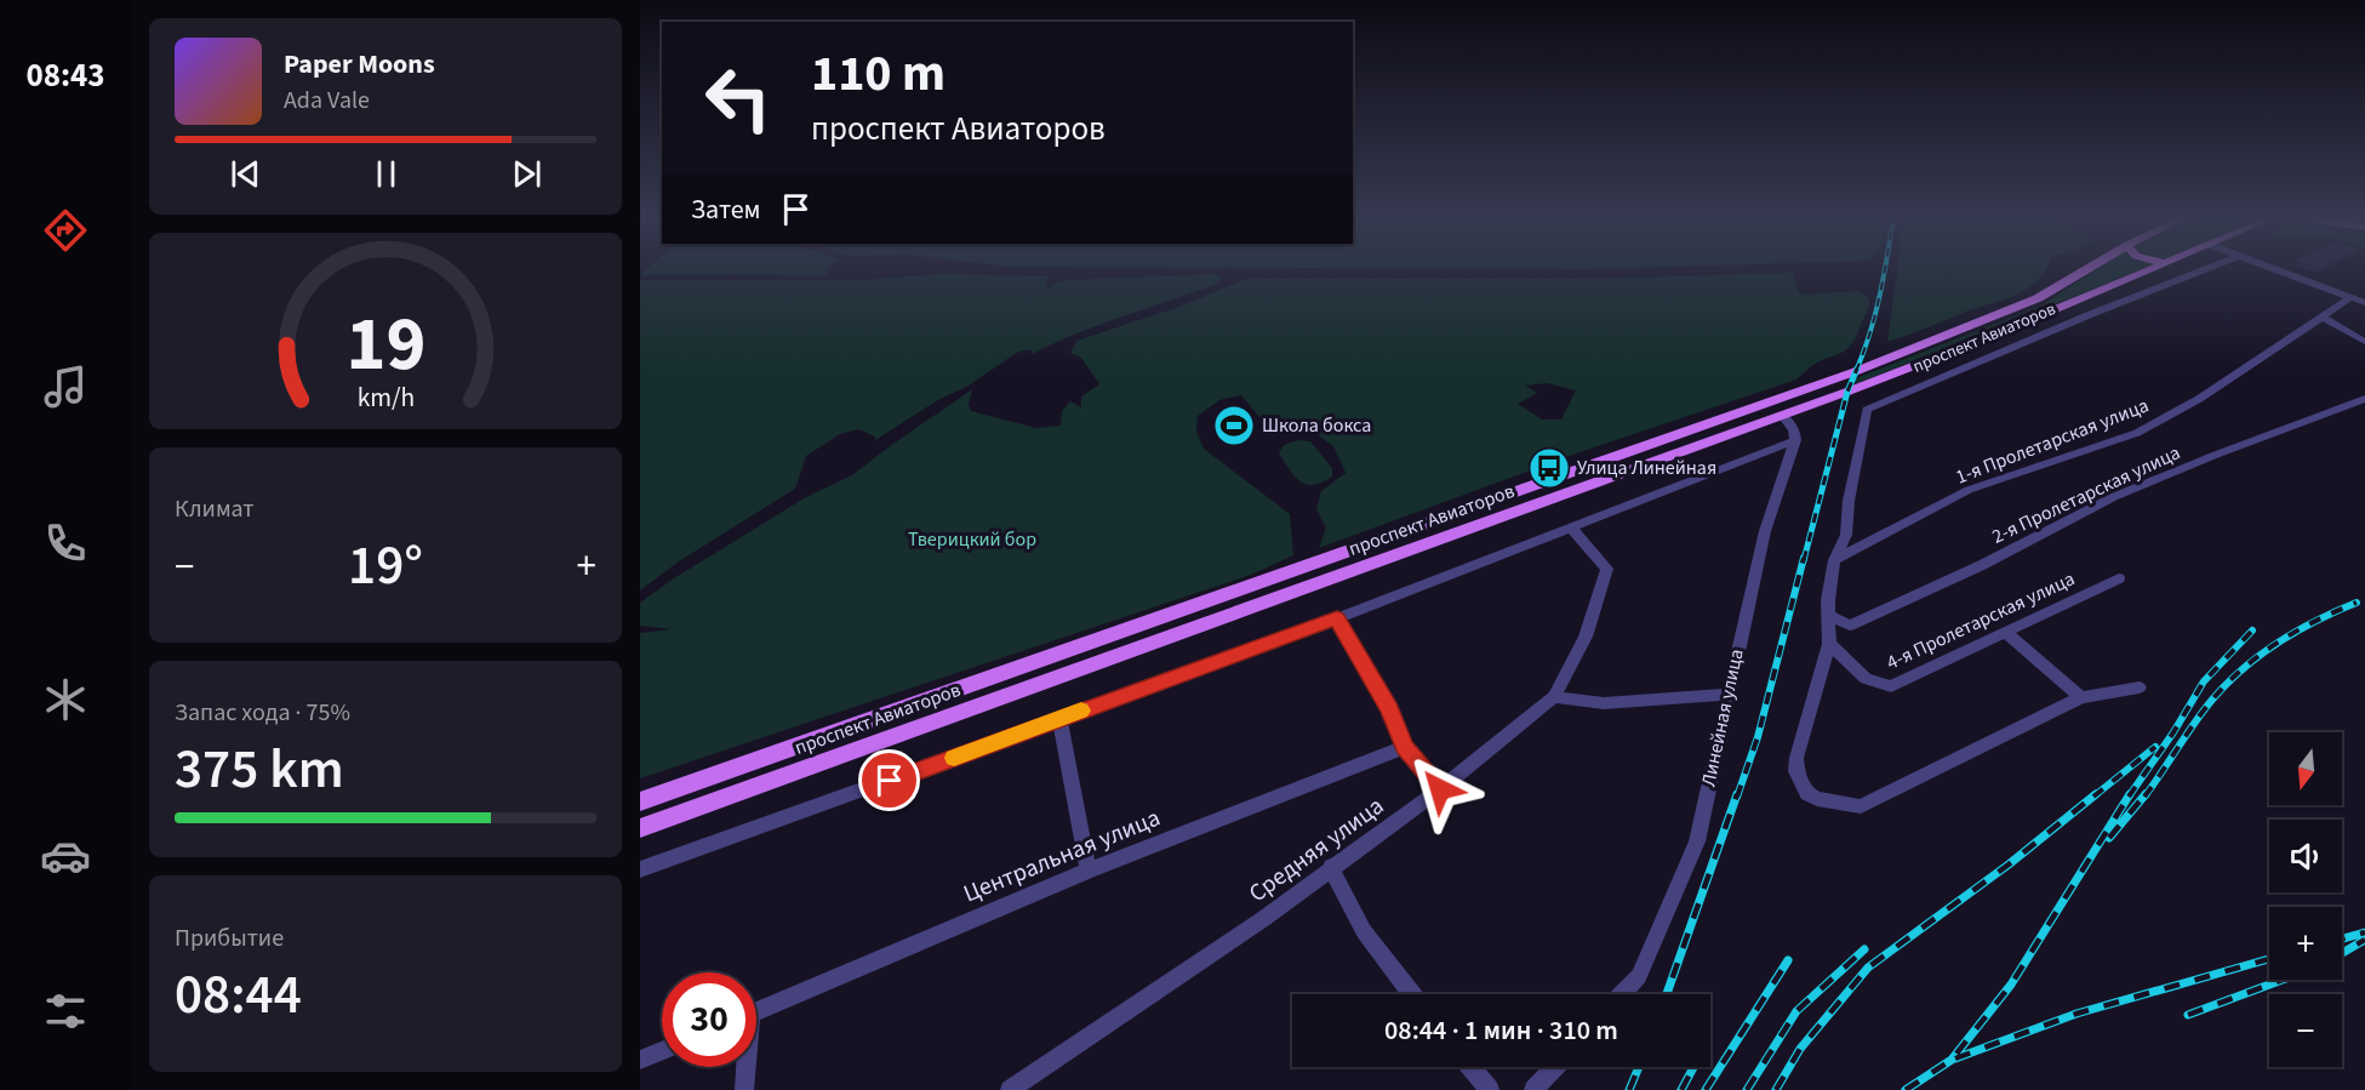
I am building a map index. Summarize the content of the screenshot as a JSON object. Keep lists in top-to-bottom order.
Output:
{
  "streets": {
    "main road": ["проспект Авиаторов"],
    "street": [
      "1-я Пролетарская улица",
      "2-я Пролетарская улица",
      "4-я Пролетарская улица",
      "Линейная улица",
      "Средняя улица",
      "Центральная улица"
    ]
  },
  "crossings": [
    ["проспект Авиаторов", "1-я Пролетарская улица"]
  ],
  "parks": ["Тверицкий бор"],
  "places": {
    "sports": ["Школа бокса"],
    "bus stop": ["Улица Линейная"]
  },
  "north": "bottom",
  "page": {
    "tabs": "08:43",
    "turn": ["110 m", "проспект Авиаторов"],
    "song": ["Paper Moons", "Ada Vale"],
    "then": "Затем",
    "tile": [
      "Климат",
      ["Запас хода · 75%", "375 km"],
      ["Прибытие", "08:44"]
    ],
    "heat": ["−", "19°", "+"],
    "map_buttons": ["+", "−"],
    "limit": "30",
    "trip": "08:44 · 1 мин · 310 m",
    "gauge": ["19", "km/h"]
  }
}
